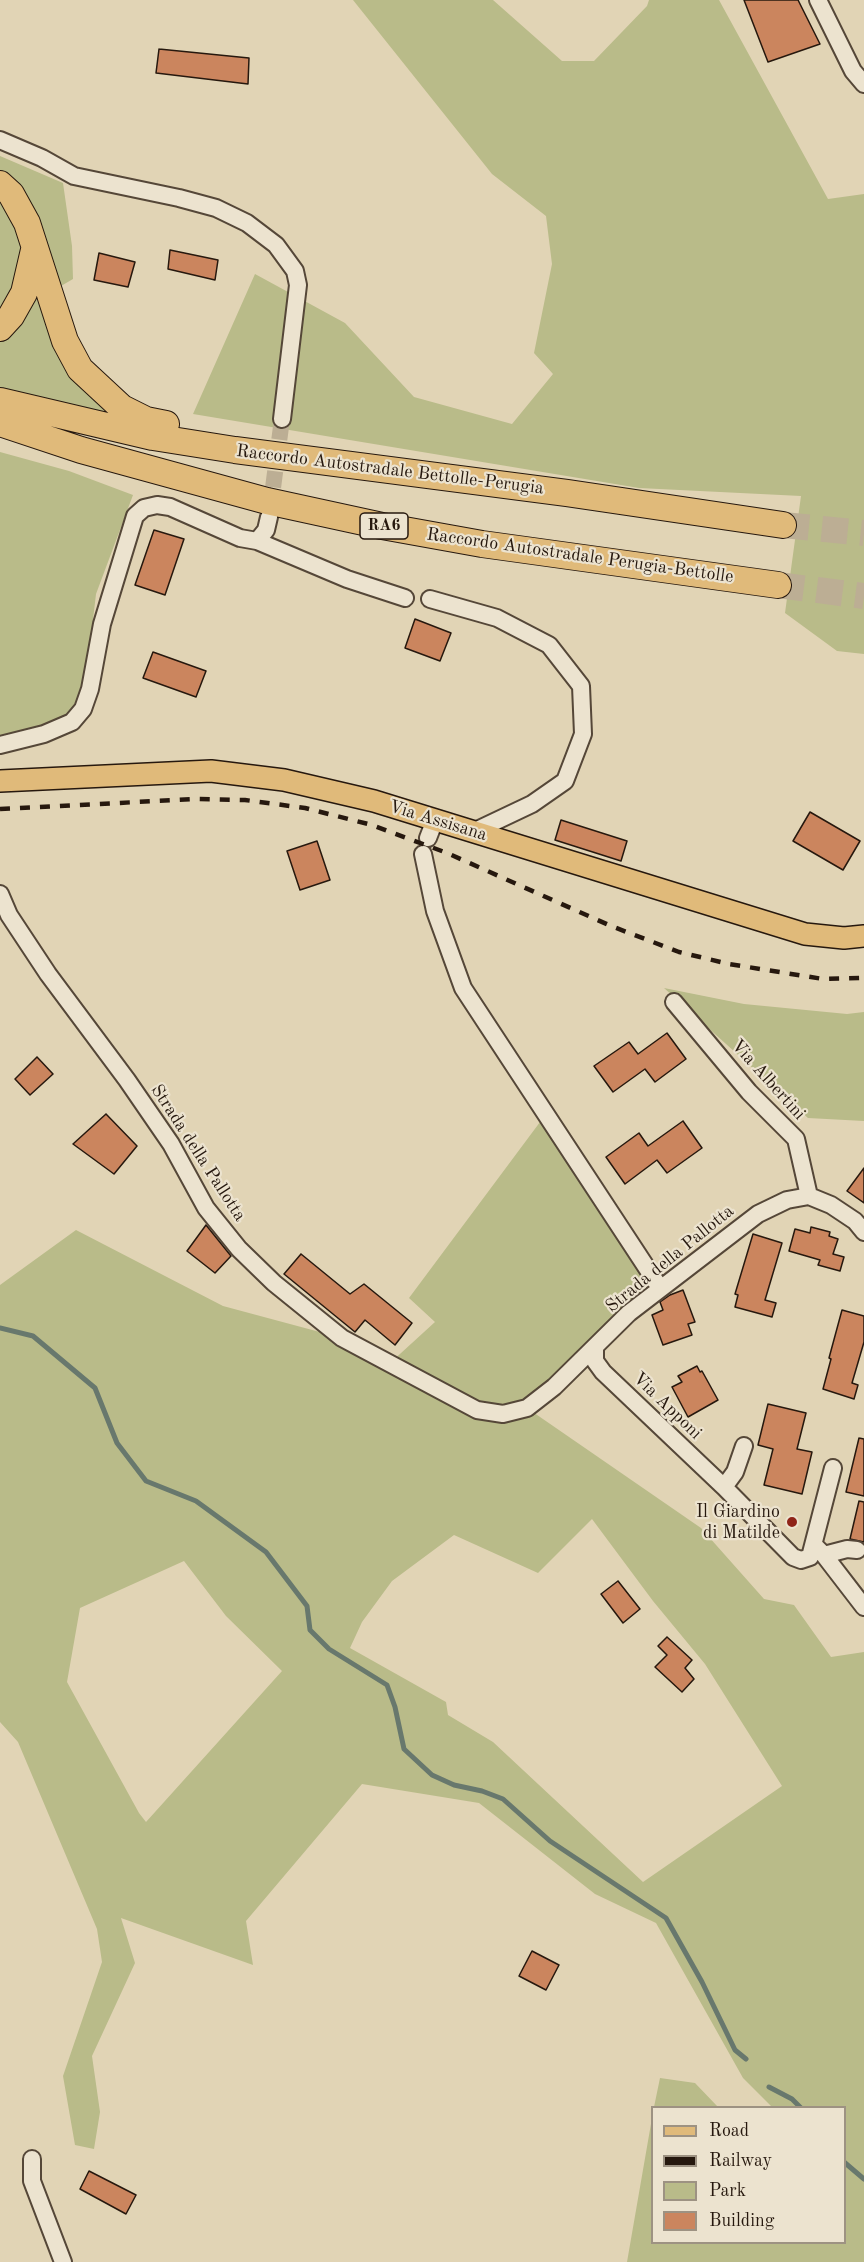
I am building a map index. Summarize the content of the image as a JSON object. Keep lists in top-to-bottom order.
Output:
{
  "streets": {
    "highway": ["Raccordo Autostradale Bettolle-Perugia", "RA6", "Raccordo Autostradale Perugia-Bettolle"],
    "main road": ["Via Assisana"],
    "street": ["Via Albertini", "Strada della Pallotta", "Via Apponi"]
  },
  "crossings": [
    ["Via Albertini", "Strada della Pallotta"],
    ["Strada della Pallotta", "Via Apponi"]
  ],
  "places": ["Il Giardino di Matilde"],
  "legend": [
    "Road",
    "Railway",
    "Park",
    "Building"
  ]
}
